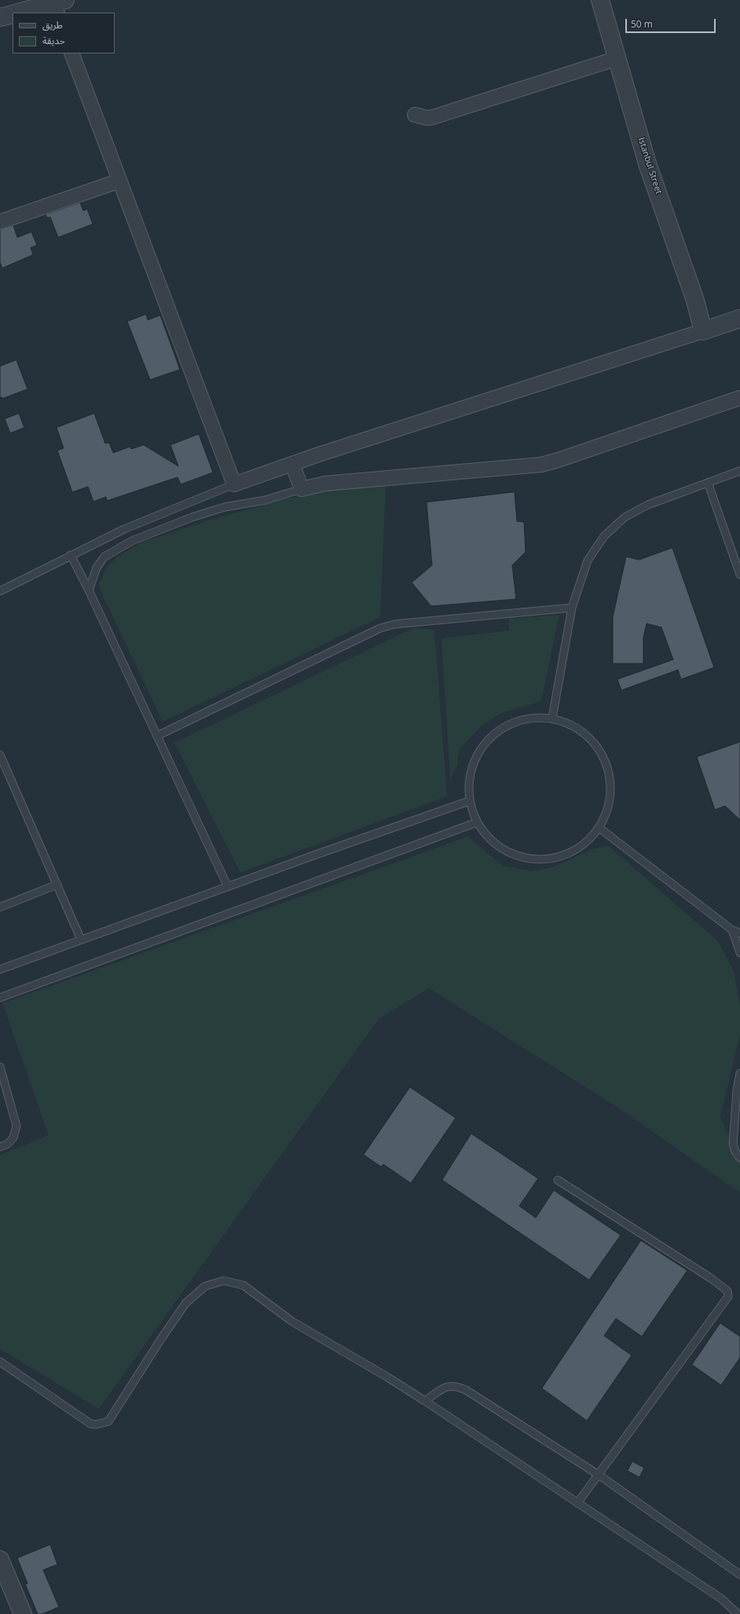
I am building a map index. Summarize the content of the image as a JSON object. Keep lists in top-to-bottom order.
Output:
{
  "streets": {
    "street": ["Istanbul Street"]
  },
  "legend": ["طريق", "حديقة"],
  "scale_bar": "50 m"
}
